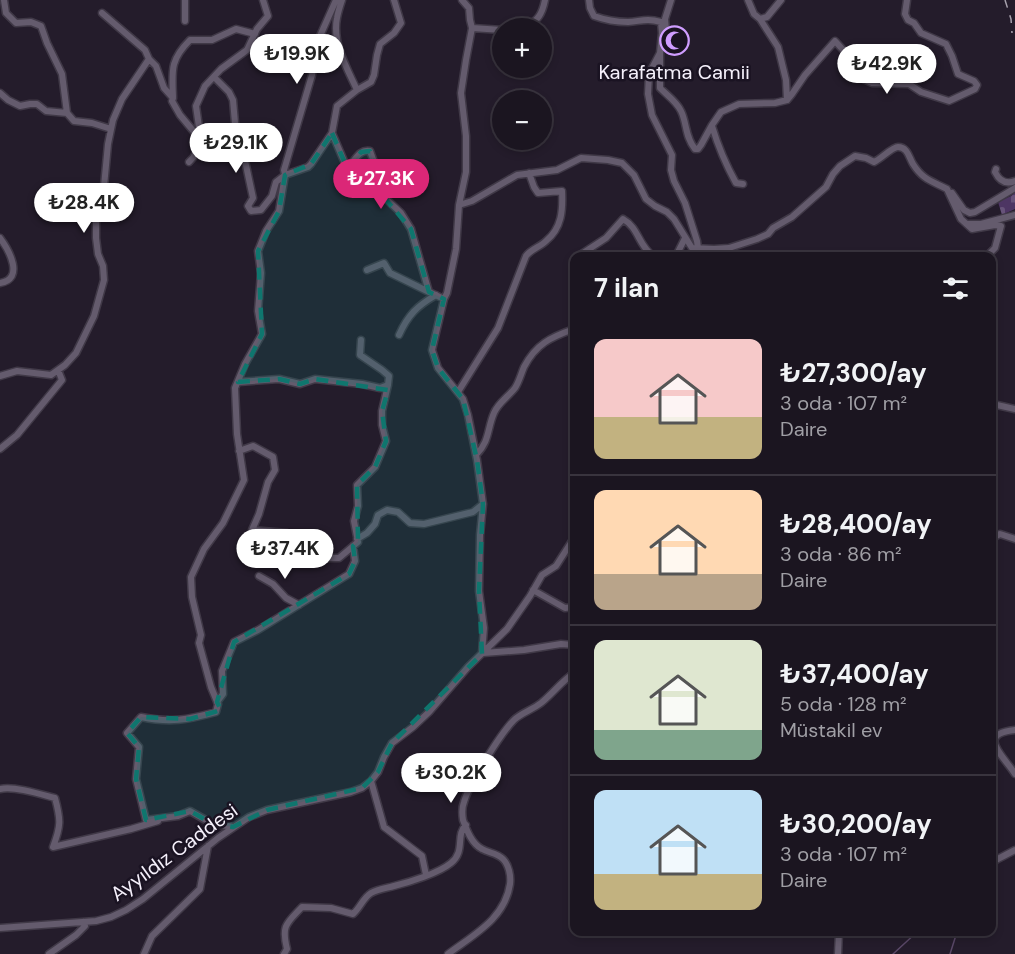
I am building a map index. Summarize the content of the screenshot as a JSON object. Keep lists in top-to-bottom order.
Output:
{
  "streets": {
    "street": ["Ayyıldız Caddesi"]
  },
  "places": {
    "mosque": ["Karafatma Camii"]
  },
  "page": {
    "map_buttons": ["+", "−"],
    "price": [
      "₺19.9K",
      "₺42.9K",
      "₺29.1K",
      "₺27.3K",
      "₺28.4K",
      "₺37.4K",
      "₺30.2K"
    ],
    "heading": "7 ilan",
    "list": [
      {
        "name": "₺27,300/ay",
        "note": "3 oda · 107 m² · Daire"
      },
      {
        "name": "₺28,400/ay",
        "note": "3 oda · 86 m² · Daire"
      },
      {
        "name": "₺37,400/ay",
        "note": "5 oda · 128 m² · Müstakil ev"
      },
      {
        "name": "₺30,200/ay",
        "note": "3 oda · 107 m² · Daire"
      }
    ]
  }
}
